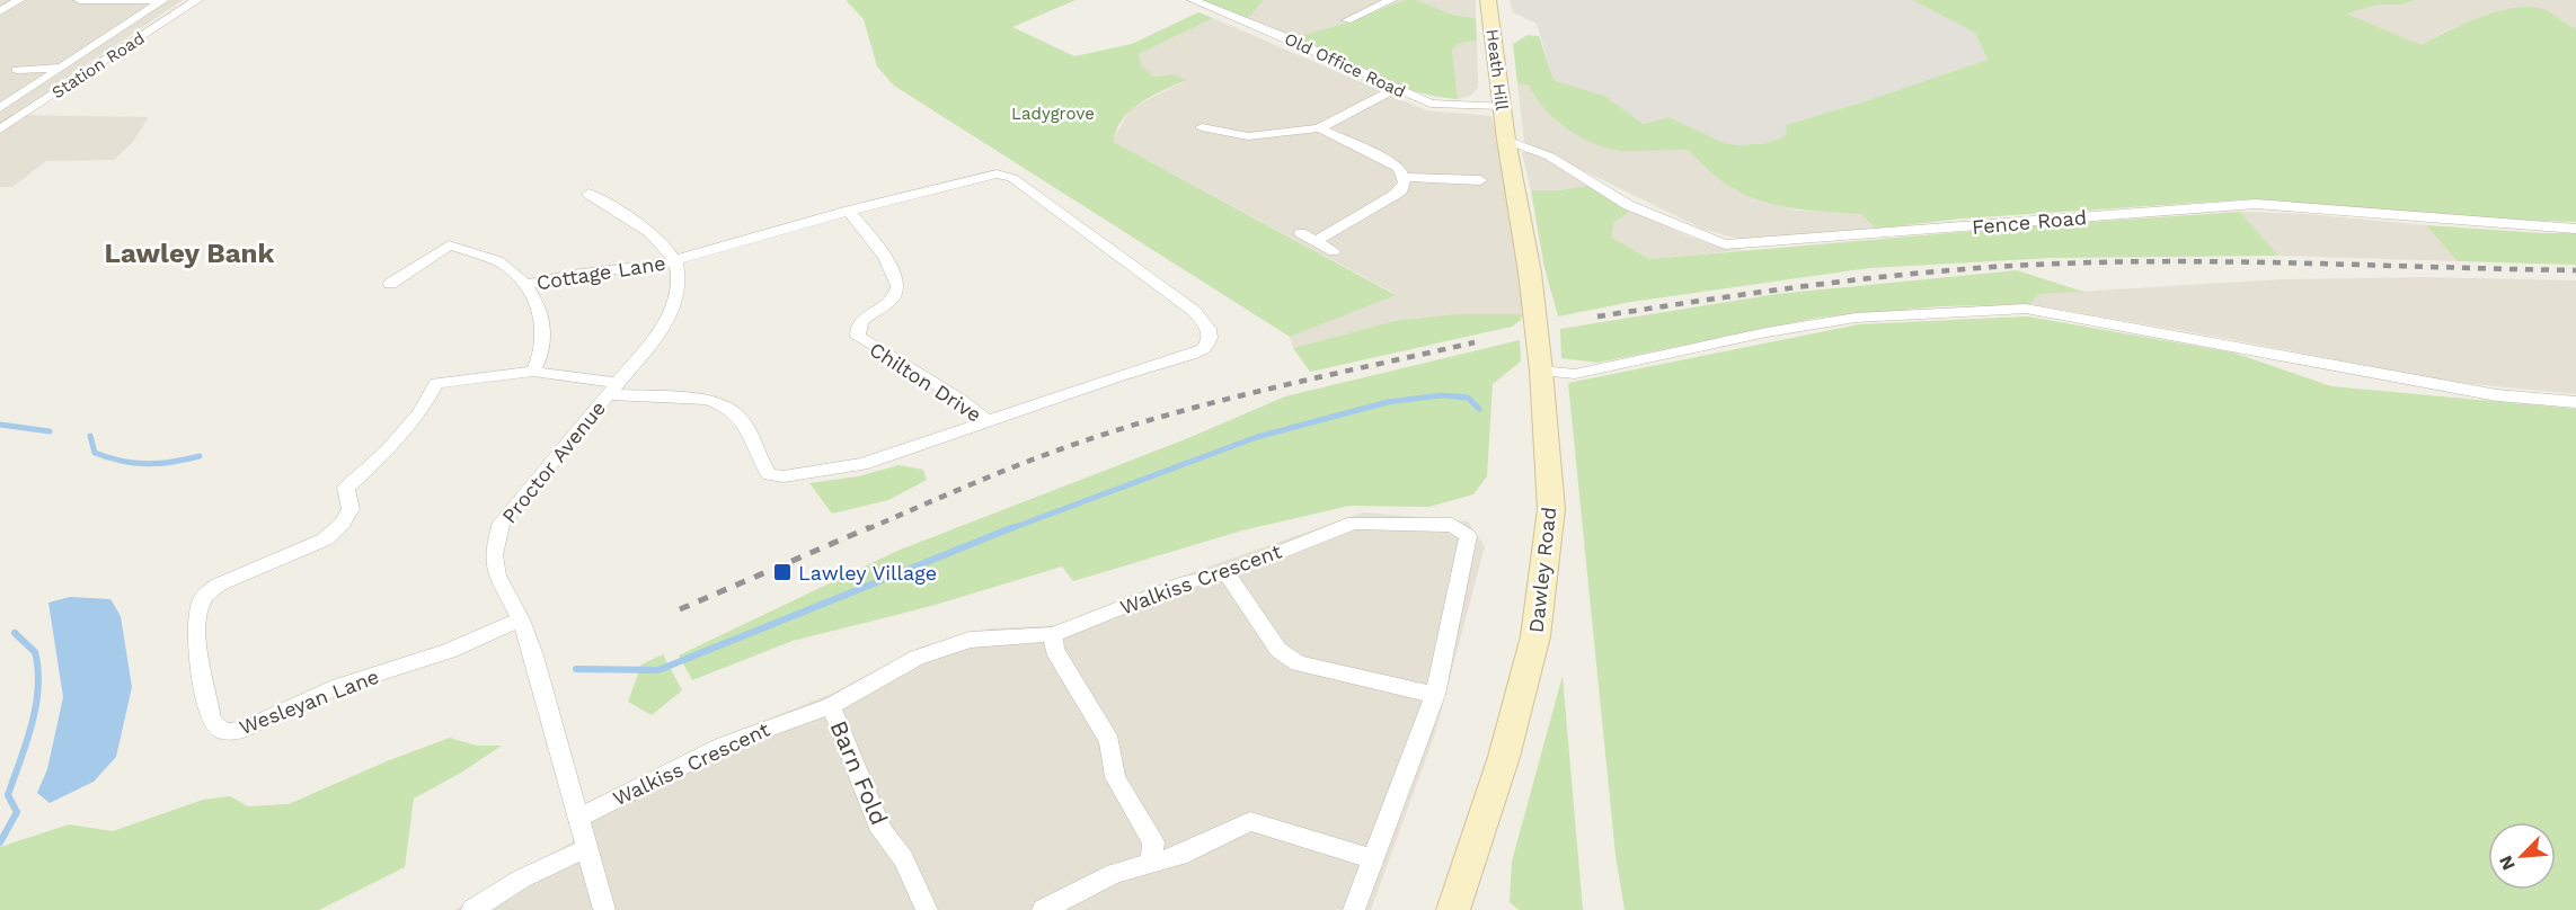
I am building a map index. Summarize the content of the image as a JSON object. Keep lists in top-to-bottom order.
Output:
{
  "streets": {
    "street": [
      "Station Road",
      "Old Office Road",
      "Heath Hill",
      "Fence Road",
      "Cottage Lane",
      "Chilton Drive",
      "Proctor Avenue",
      "Dawley Road",
      "Walkiss Crescent",
      "Wesleyan Lane",
      "Barn Fold"
    ]
  },
  "crossings": [
    ["Old Office Road", "Heath Hill"],
    ["Heath Hill", "Fence Road"],
    ["Heath Hill", "Dawley Road"],
    ["Fence Road", "Dawley Road"],
    ["Cottage Lane", "Proctor Avenue"],
    ["Chilton Drive", "Proctor Avenue"],
    ["Chilton Drive", "Wesleyan Lane"],
    ["Proctor Avenue", "Walkiss Crescent"],
    ["Proctor Avenue", "Wesleyan Lane"],
    ["Walkiss Crescent", "Barn Fold"]
  ],
  "districts": ["Lawley Bank"],
  "parks": ["Ladygrove"],
  "places": {
    "transit": ["Lawley Village"]
  },
  "north": "bottom left"
}
